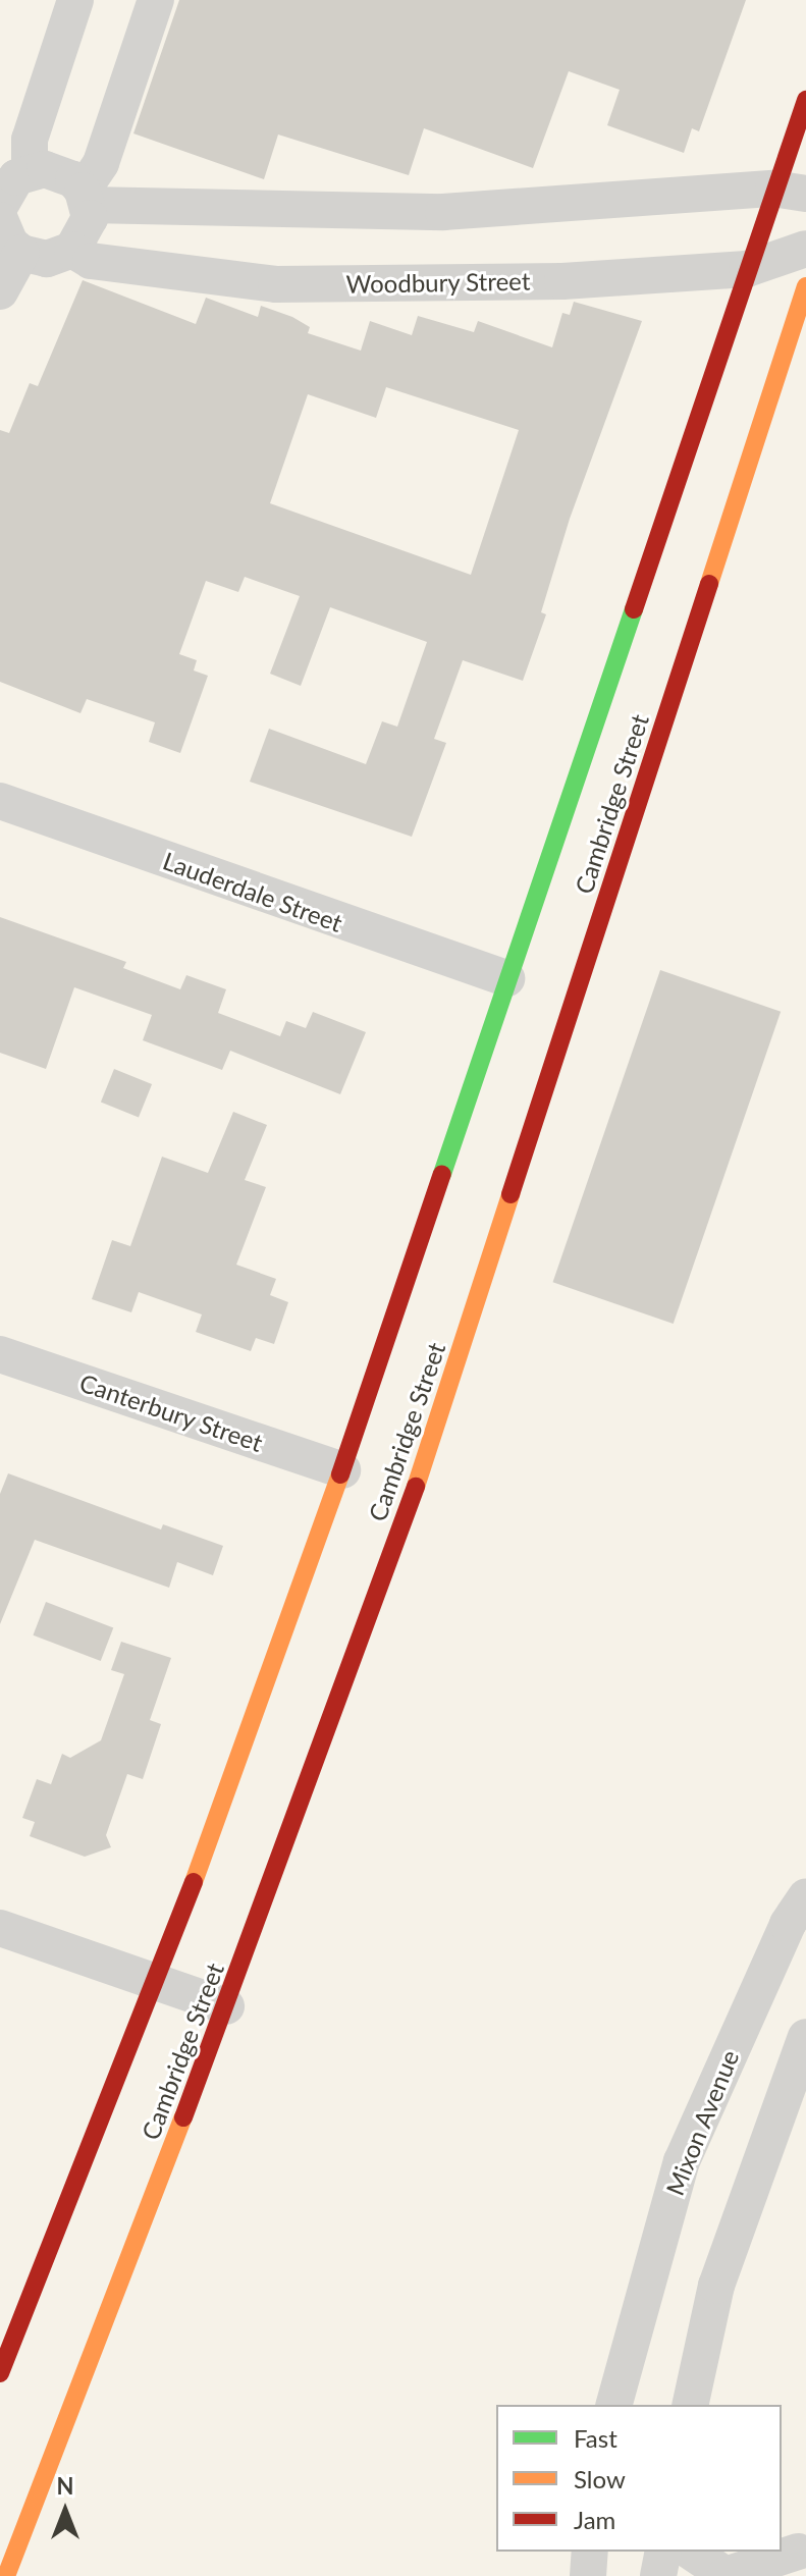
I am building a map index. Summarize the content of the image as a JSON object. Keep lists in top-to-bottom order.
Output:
{
  "streets": {
    "street": [
      "Woodbury Street",
      "Cambridge Street",
      "Lauderdale Street",
      "Canterbury Street",
      "Mixon Avenue"
    ]
  },
  "crossings": [
    ["Woodbury Street", "Cambridge Street"],
    ["Cambridge Street", "Lauderdale Street"],
    ["Cambridge Street", "Canterbury Street"]
  ],
  "legend": ["Fast", "Slow", "Jam"],
  "north": "top"
}
